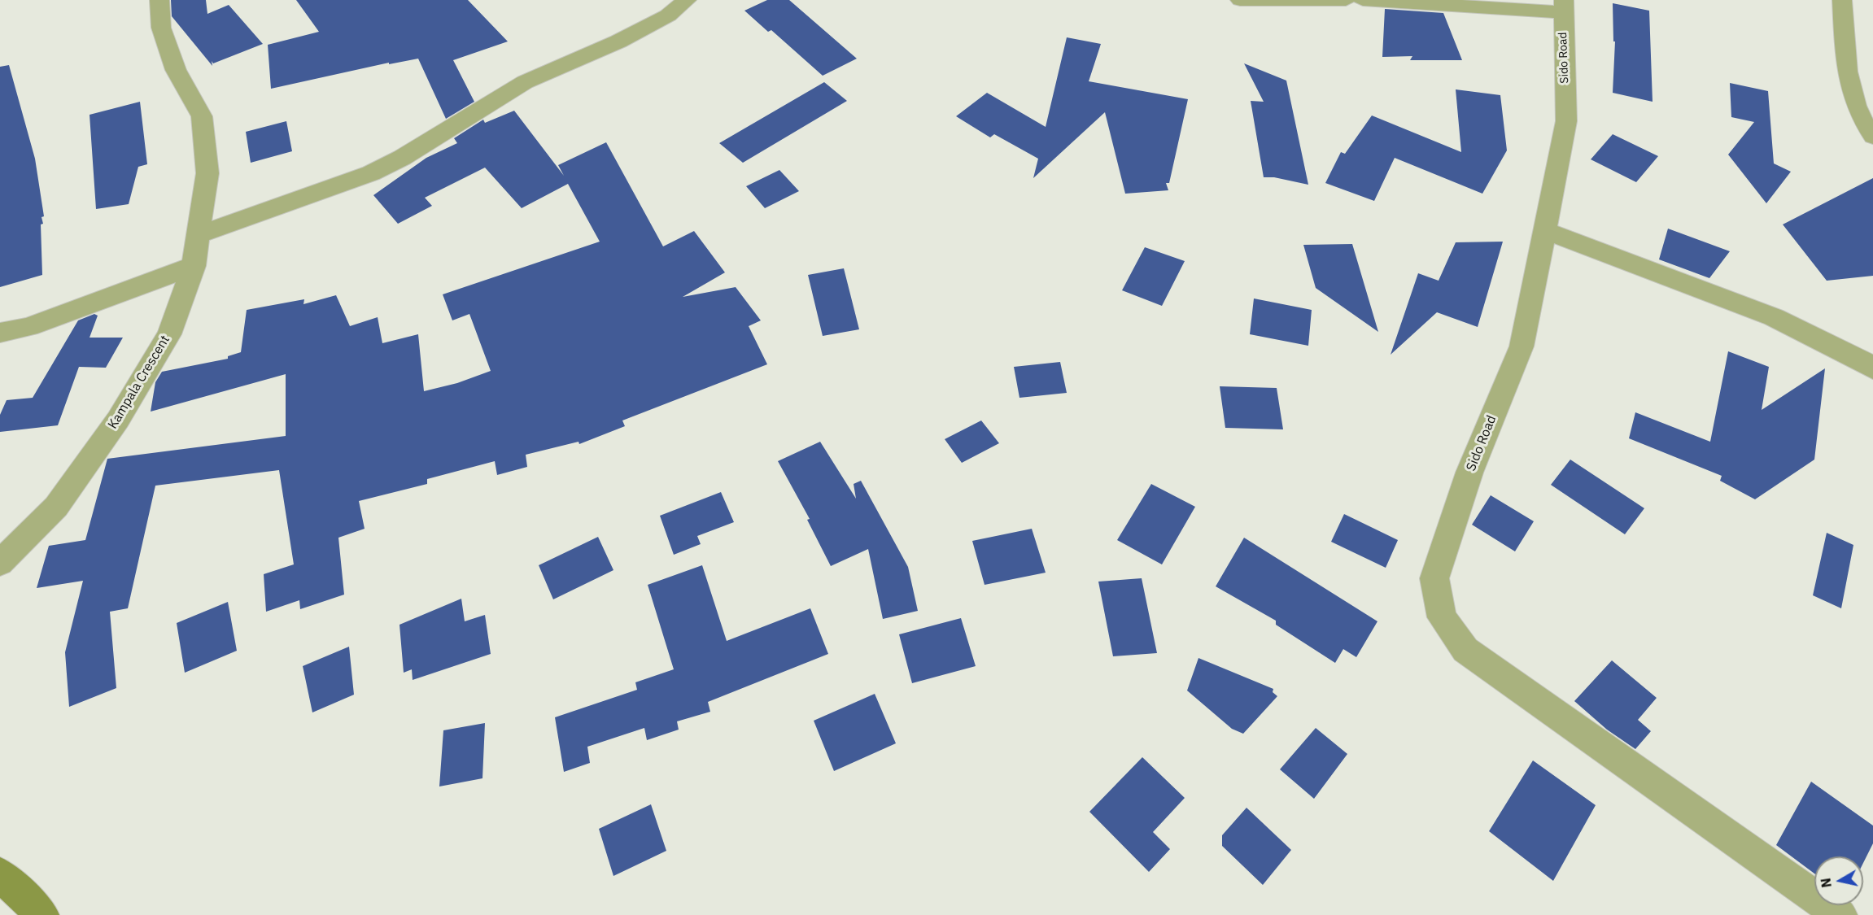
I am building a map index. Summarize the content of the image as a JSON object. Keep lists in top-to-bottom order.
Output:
{
  "streets": {
    "street": ["Sido Road", "Kampala Crescent"]
  },
  "north": "left"
}
